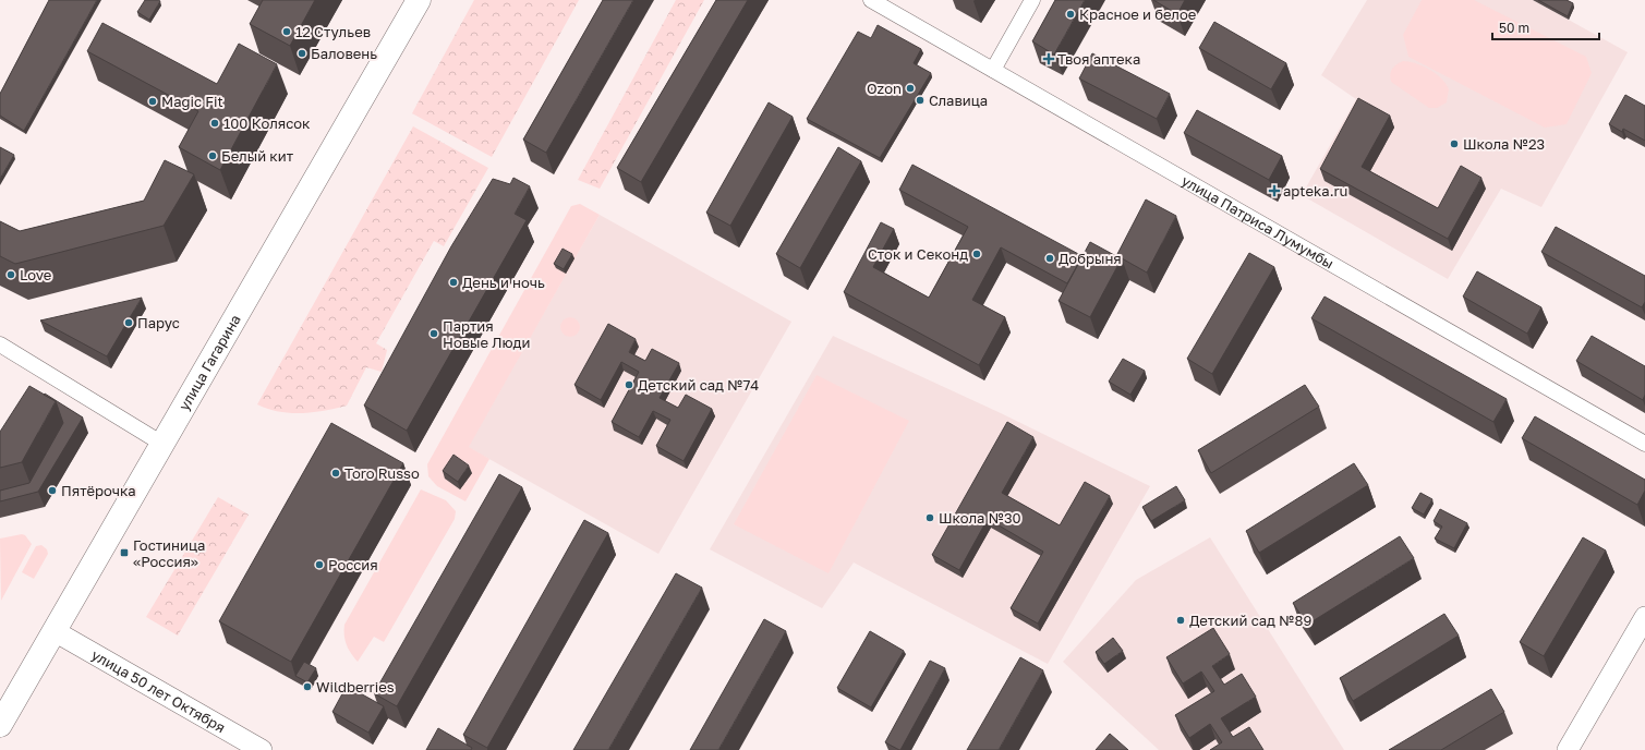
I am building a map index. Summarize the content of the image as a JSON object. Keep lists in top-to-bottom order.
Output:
{
  "streets": {
    "main road": ["улица Гагарина"],
    "street": ["улица Патриса Лумумбы", "улица 50 лет Октября"]
  },
  "crossings": [
    ["улица Гагарина", "улица 50 лет Октября"]
  ],
  "places": {
    "other": [
      "Красное и белое",
      "12 Стульев",
      "Баловень",
      "Ozon",
      "Славица",
      "Magic Fit",
      "100 Колясок",
      "Школа №23",
      "Белый кит",
      "Сток и Секонд",
      "Добрыня",
      "Love",
      "День и ночь",
      "Парус",
      "Партия Новые Люди",
      "Детский сад №74",
      "Toro Russo",
      "Пятёрочка",
      "Школа №30",
      "Россия",
      "Детский сад №89",
      "Wildberries"
    ],
    "health": ["Твоя аптека", "apteka.ru"],
    "transit": ["Гостиница «Россия»"]
  },
  "scale_bar": "50 m"
}
